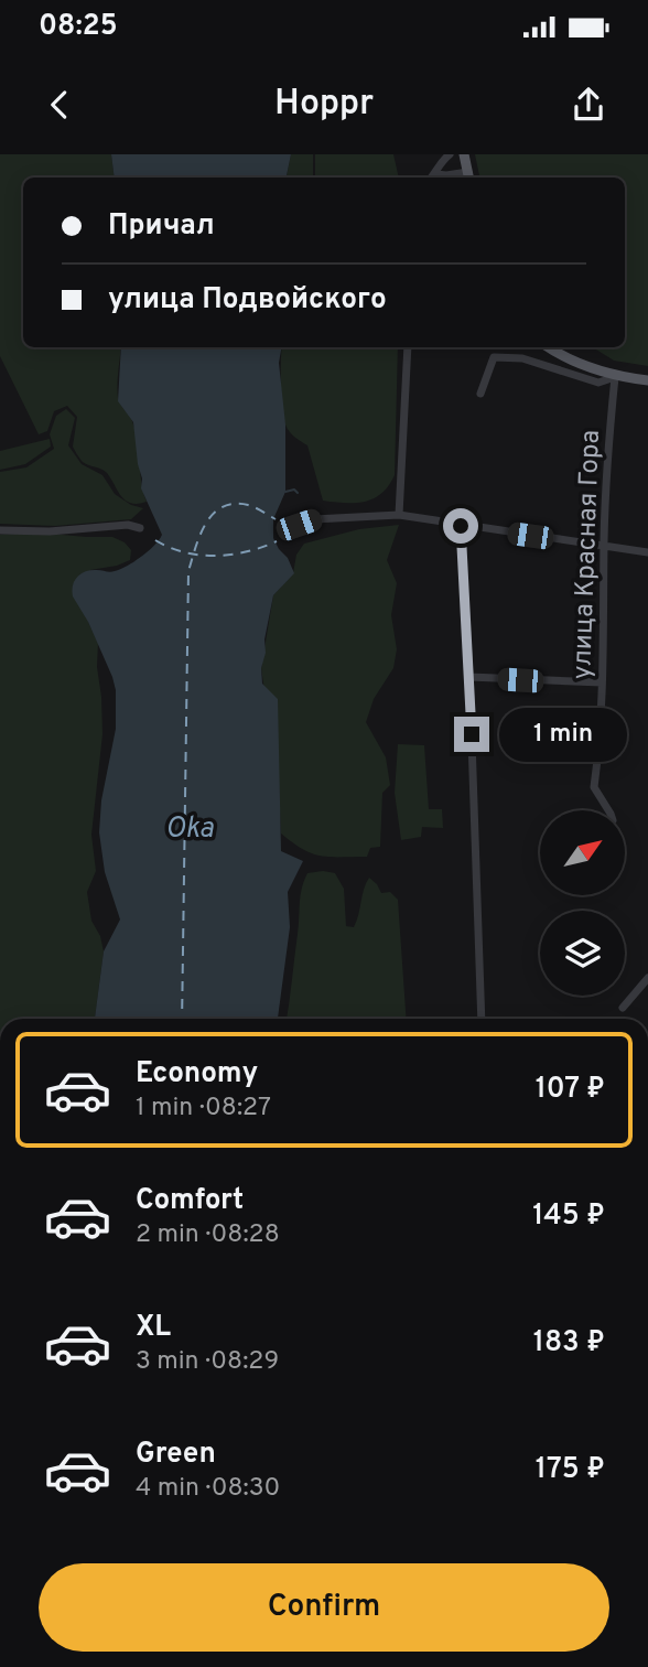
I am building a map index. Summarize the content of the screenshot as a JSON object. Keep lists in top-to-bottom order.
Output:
{
  "streets": {
    "street": ["улица Красная Гора"]
  },
  "water": ["Oka"],
  "north": "top right",
  "page": {
    "status": "08:25",
    "header": "Hoppr",
    "banner": ["Причал", "улица Подвойского"],
    "bubble": "1 min",
    "list": [
      {
        "name": "Economy",
        "note": "1 min · 08:27",
        "value": "107 ₽"
      },
      {
        "name": "Comfort",
        "note": "2 min · 08:28",
        "value": "145 ₽"
      },
      {
        "name": "XL",
        "note": "3 min · 08:29",
        "value": "183 ₽"
      },
      {
        "name": "Green",
        "note": "4 min · 08:30",
        "value": "175 ₽"
      }
    ],
    "buttons": "Confirm"
  }
}
